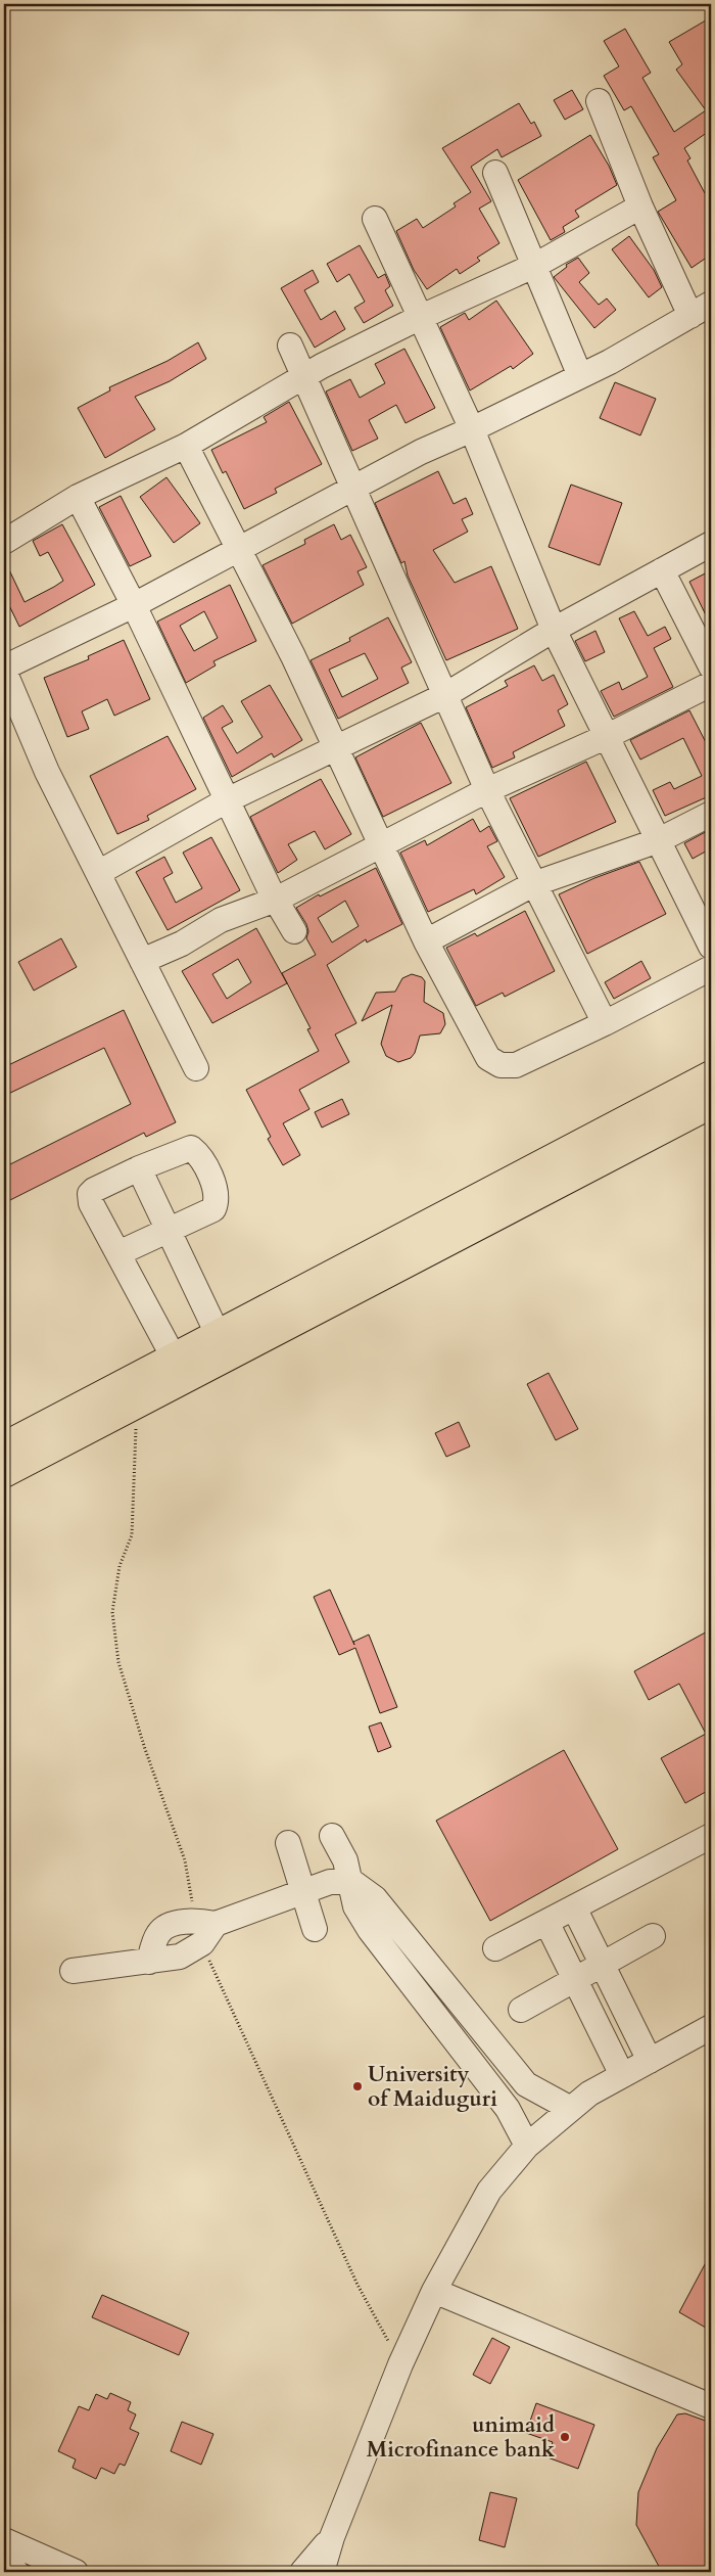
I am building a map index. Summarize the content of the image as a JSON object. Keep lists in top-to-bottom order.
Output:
{
  "places": ["University of Maiduguri", "unimaid Microfinance bank"]
}
